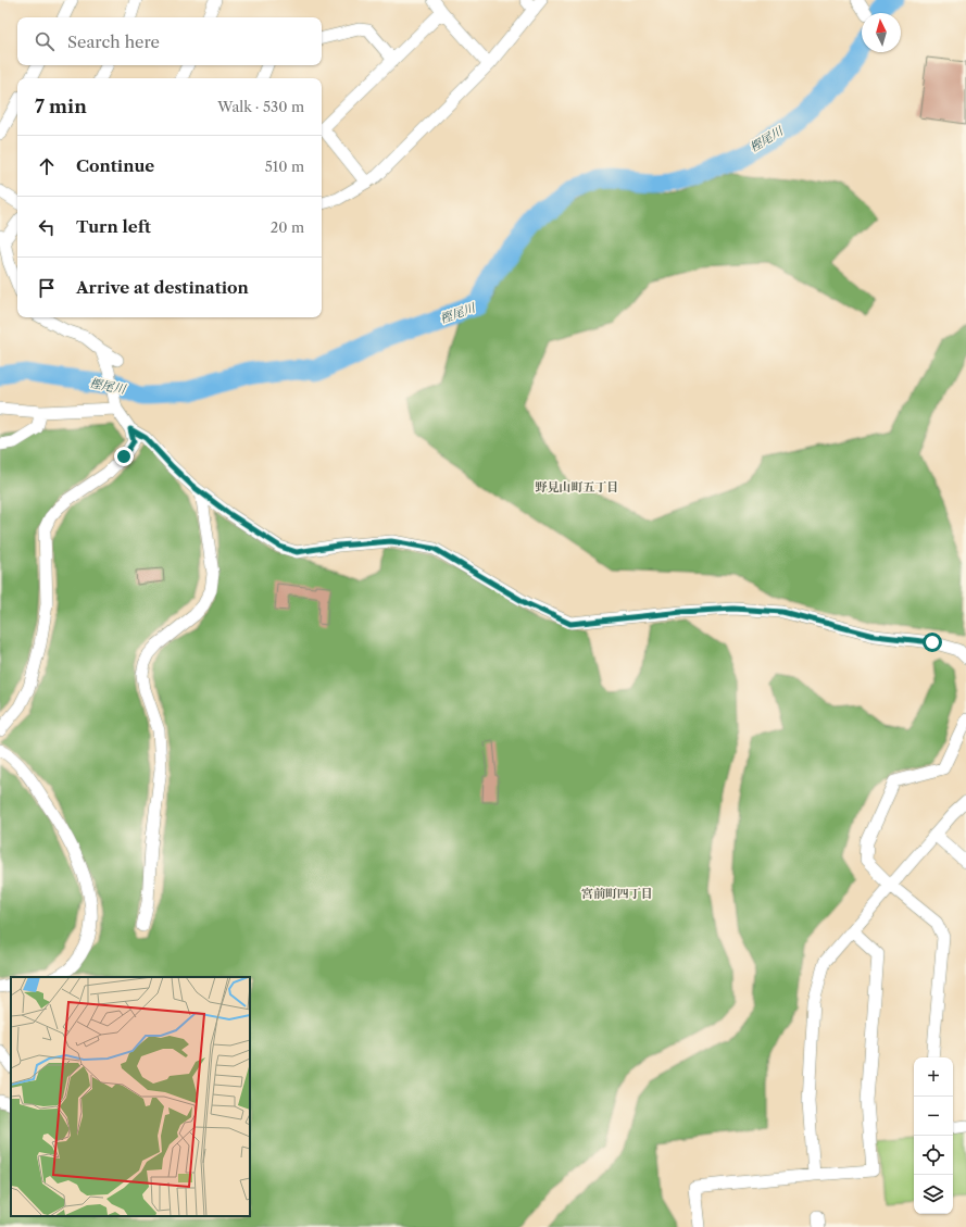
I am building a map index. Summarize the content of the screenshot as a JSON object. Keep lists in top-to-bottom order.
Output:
{
  "districts": ["野見山町五丁目", "宮前町四丁目"],
  "water": ["樫尾川"],
  "north": "top",
  "page": {
    "search": "Search here",
    "heading": ["7 min", "Walk · 530 m"],
    "list": [
      ["Continue", "510 m"],
      ["Turn left", "20 m"],
      "Arrive at destination"
    ],
    "map_buttons": ["+", "−"]
  }
}
